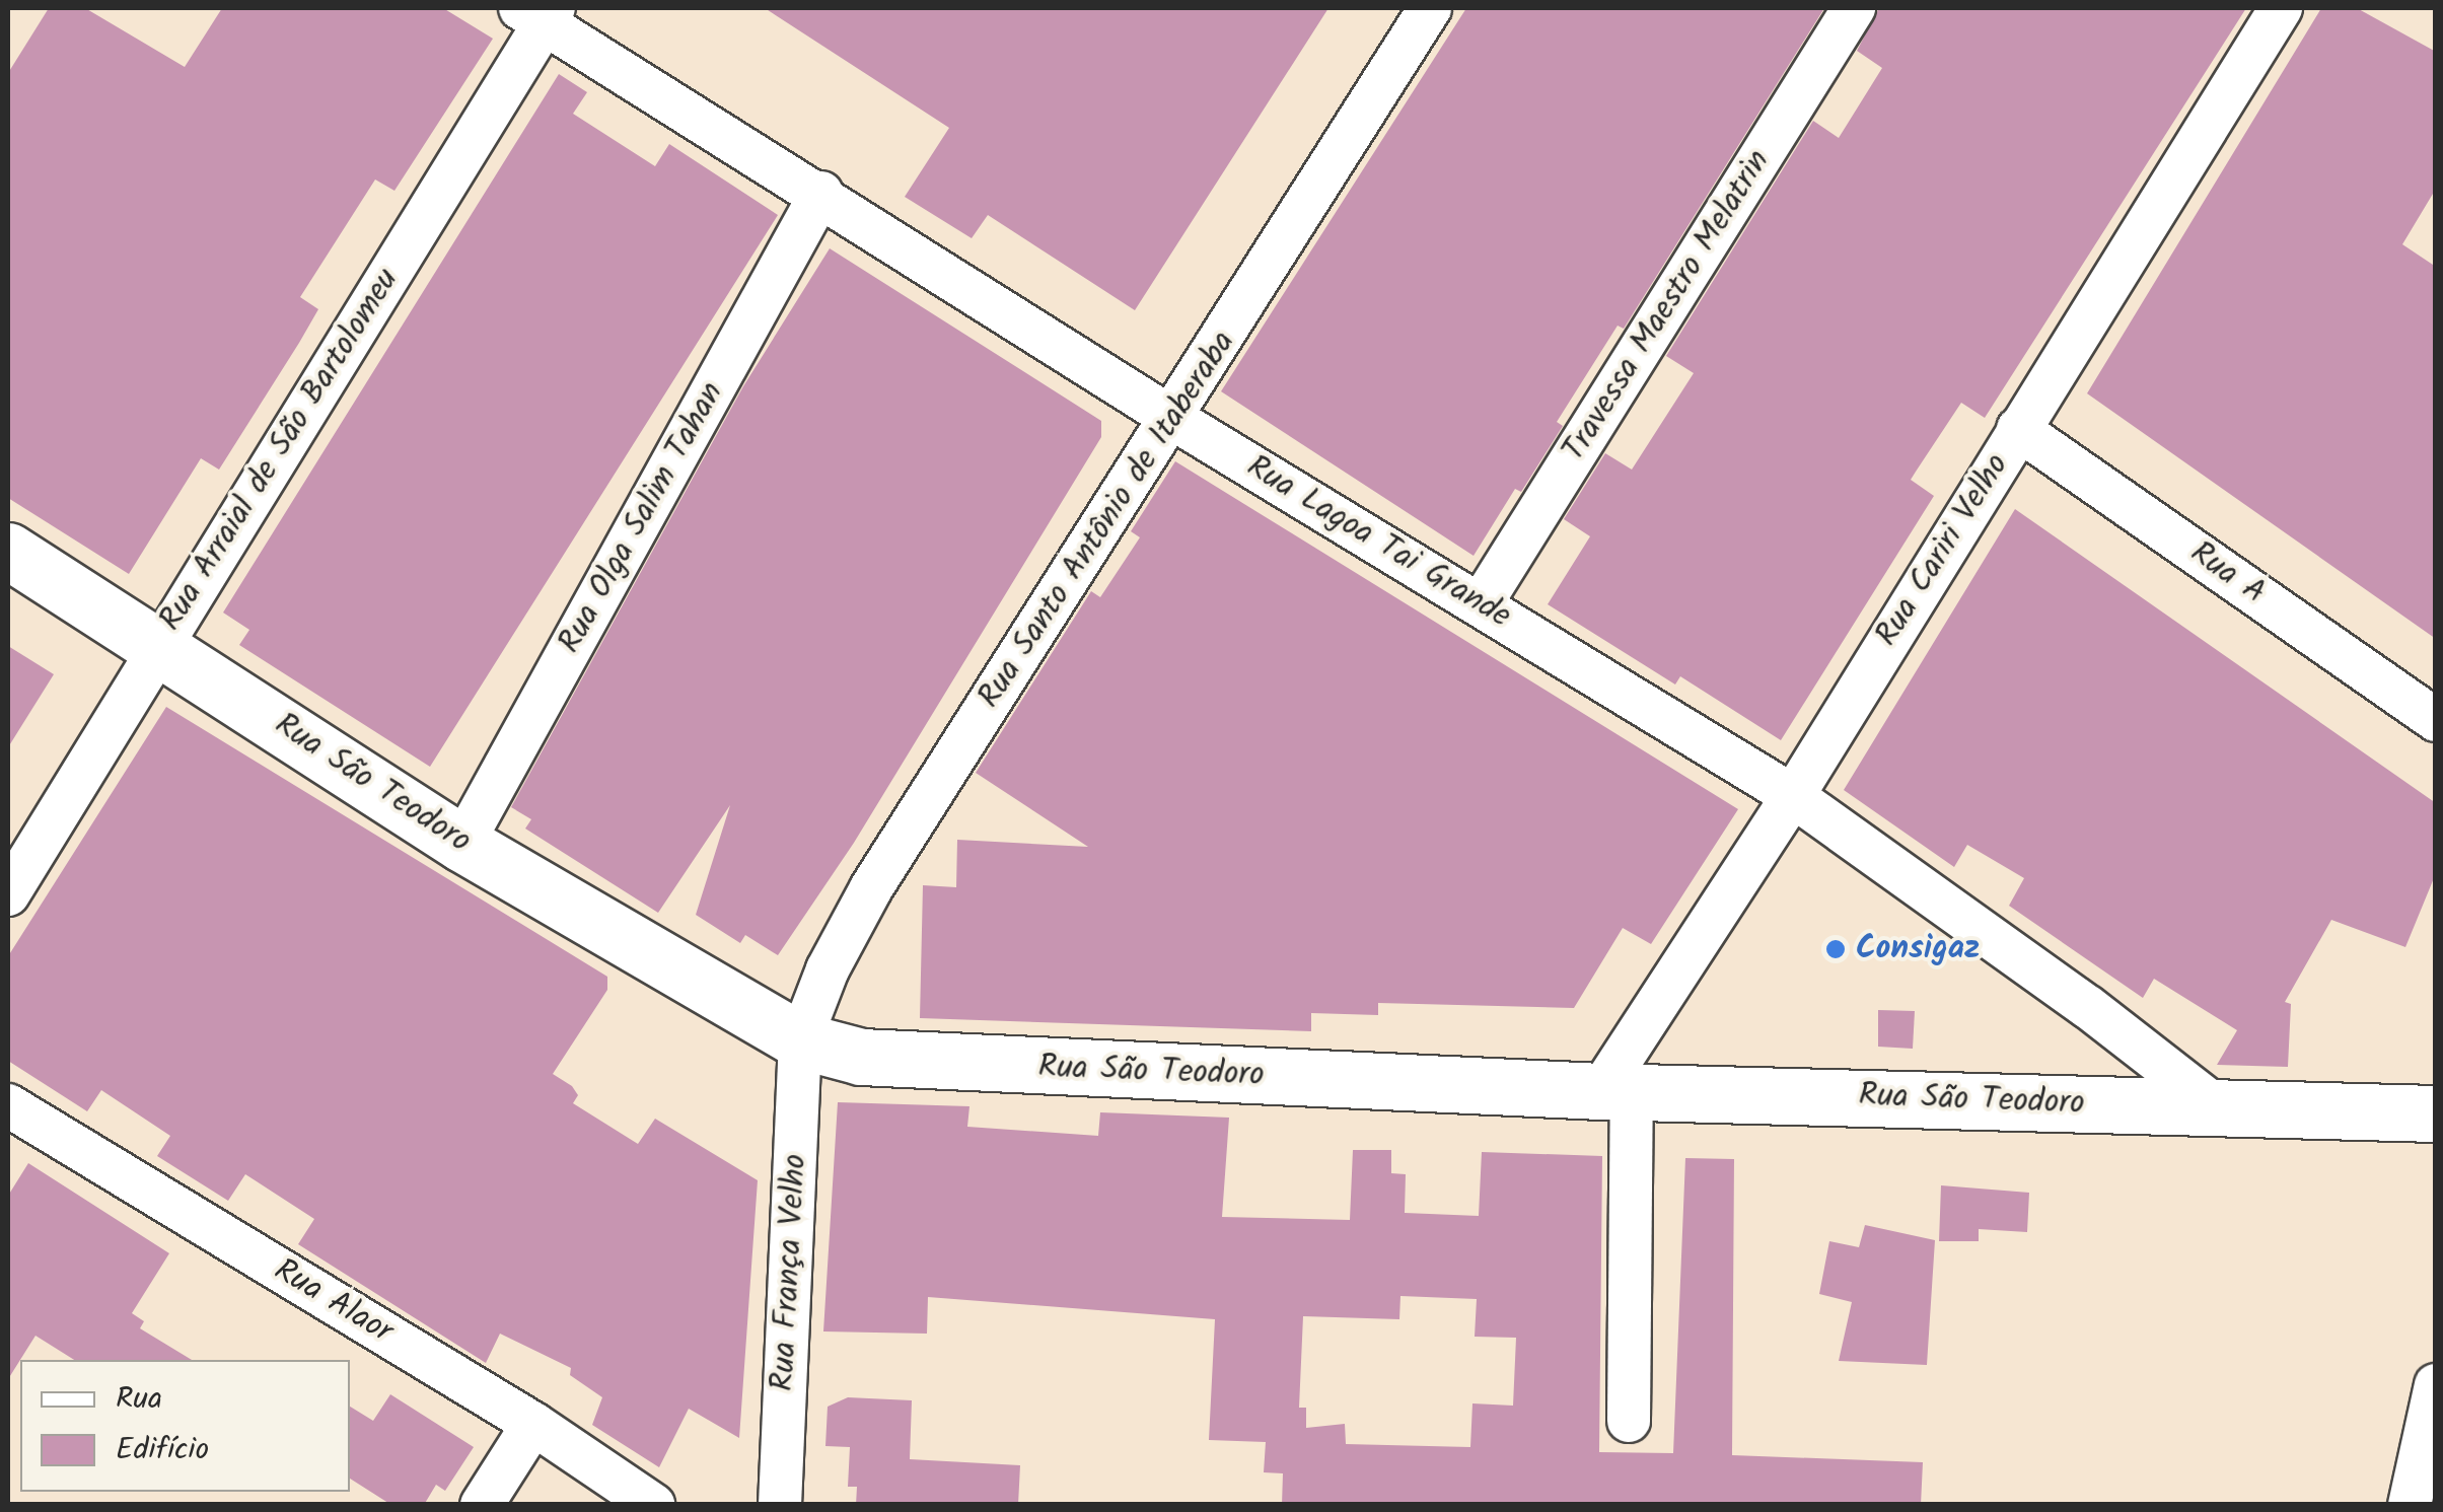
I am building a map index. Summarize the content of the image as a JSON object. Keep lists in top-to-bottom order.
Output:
{
  "streets": {
    "main road": ["Rua São Teodoro"],
    "street": [
      "Travessa Maestro Melatrin",
      "Rua Arraial de São Bartolomeu",
      "Rua Olga Salim Tahan",
      "Rua Santo Antônio de Itaberaba",
      "Rua Lagoa Tai Grande",
      "Rua Cariri Velho",
      "Rua A",
      "Rua França Velho",
      "Rua Alaor"
    ]
  },
  "crossings": [
    ["Travessa Maestro Melatrin", "Rua Lagoa Tai Grande"],
    ["Rua Arraial de São Bartolomeu", "Rua Lagoa Tai Grande"],
    ["Rua Arraial de São Bartolomeu", "Rua São Teodoro"],
    ["Rua Olga Salim Tahan", "Rua Lagoa Tai Grande"],
    ["Rua Olga Salim Tahan", "Rua São Teodoro"],
    ["Rua Santo Antônio de Itaberaba", "Rua Lagoa Tai Grande"],
    ["Rua Santo Antônio de Itaberaba", "Rua São Teodoro"],
    ["Rua Santo Antônio de Itaberaba", "Rua França Velho"],
    ["Rua Lagoa Tai Grande", "Rua Cariri Velho"],
    ["Rua Lagoa Tai Grande", "Rua São Teodoro"],
    ["Rua Cariri Velho", "Rua A"],
    ["Rua Cariri Velho", "Rua São Teodoro"],
    ["Rua São Teodoro", "Rua França Velho"]
  ],
  "places": ["Consigaz"],
  "legend": ["Rua", "Edifício"]
}
